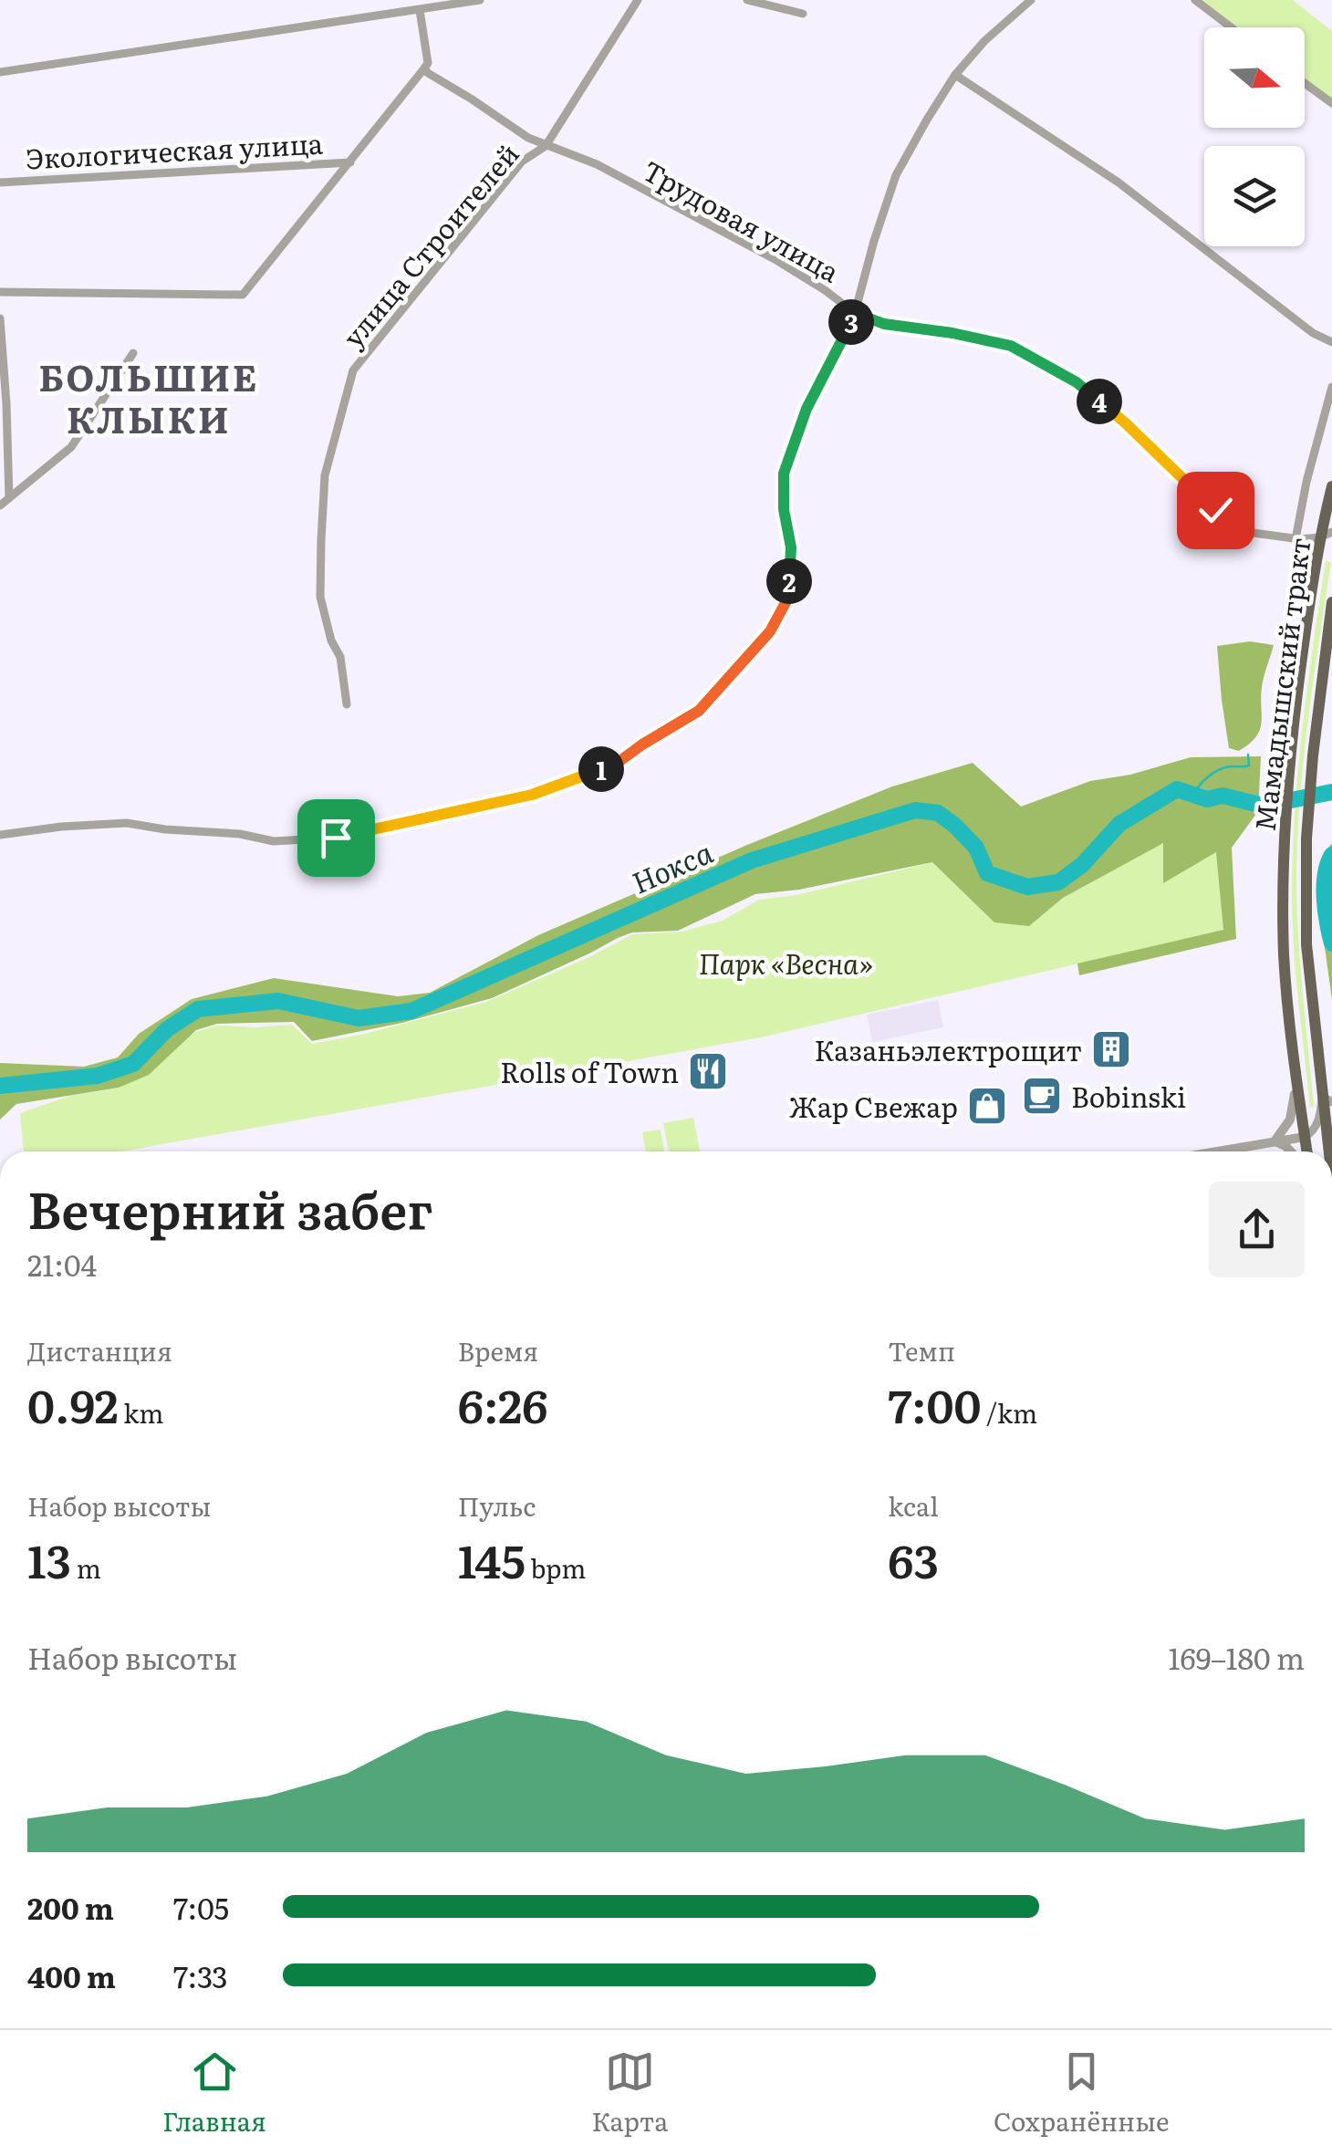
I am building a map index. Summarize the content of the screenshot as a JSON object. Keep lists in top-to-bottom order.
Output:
{
  "streets": {
    "main road": ["Мамадышский тракт"],
    "street": ["Экологическая улица", "Трудовая улица", "улица Строителей"]
  },
  "crossings": [
    ["Трудовая улица", "улица Строителей"],
    ["Трудовая улица", "Мамадышский тракт"]
  ],
  "districts": ["БОЛЬШИЕ КЛЫКИ"],
  "water": ["Нокса"],
  "parks": ["Парк «Весна»"],
  "places": {
    "building": ["Казаньэлектрощит"],
    "restaurant": ["Rolls of Town"],
    "cafe": ["Bobinski"],
    "shop": ["Жар Свежар"]
  },
  "north": "right",
  "page": {
    "pins": [
      "3",
      "4",
      "2",
      "1"
    ],
    "heading": ["Вечерний забег", "21:04"],
    "stats": [
      ["Дистанция", "0.92 km"],
      ["Время", "6:26"],
      ["Темп", "7:00 /km"],
      ["Набор высоты", "13 m"],
      ["Пульс", "145 bpm"],
      ["kcal", "63"]
    ],
    "chart": ["Набор высоты", "169–180 m"],
    "list": [
      {
        "name": "200 m",
        "note": "7:05"
      },
      {
        "name": "400 m",
        "note": "7:33"
      }
    ],
    "tabs": ["Главная", "Карта", "Сохранённые"]
  }
}
